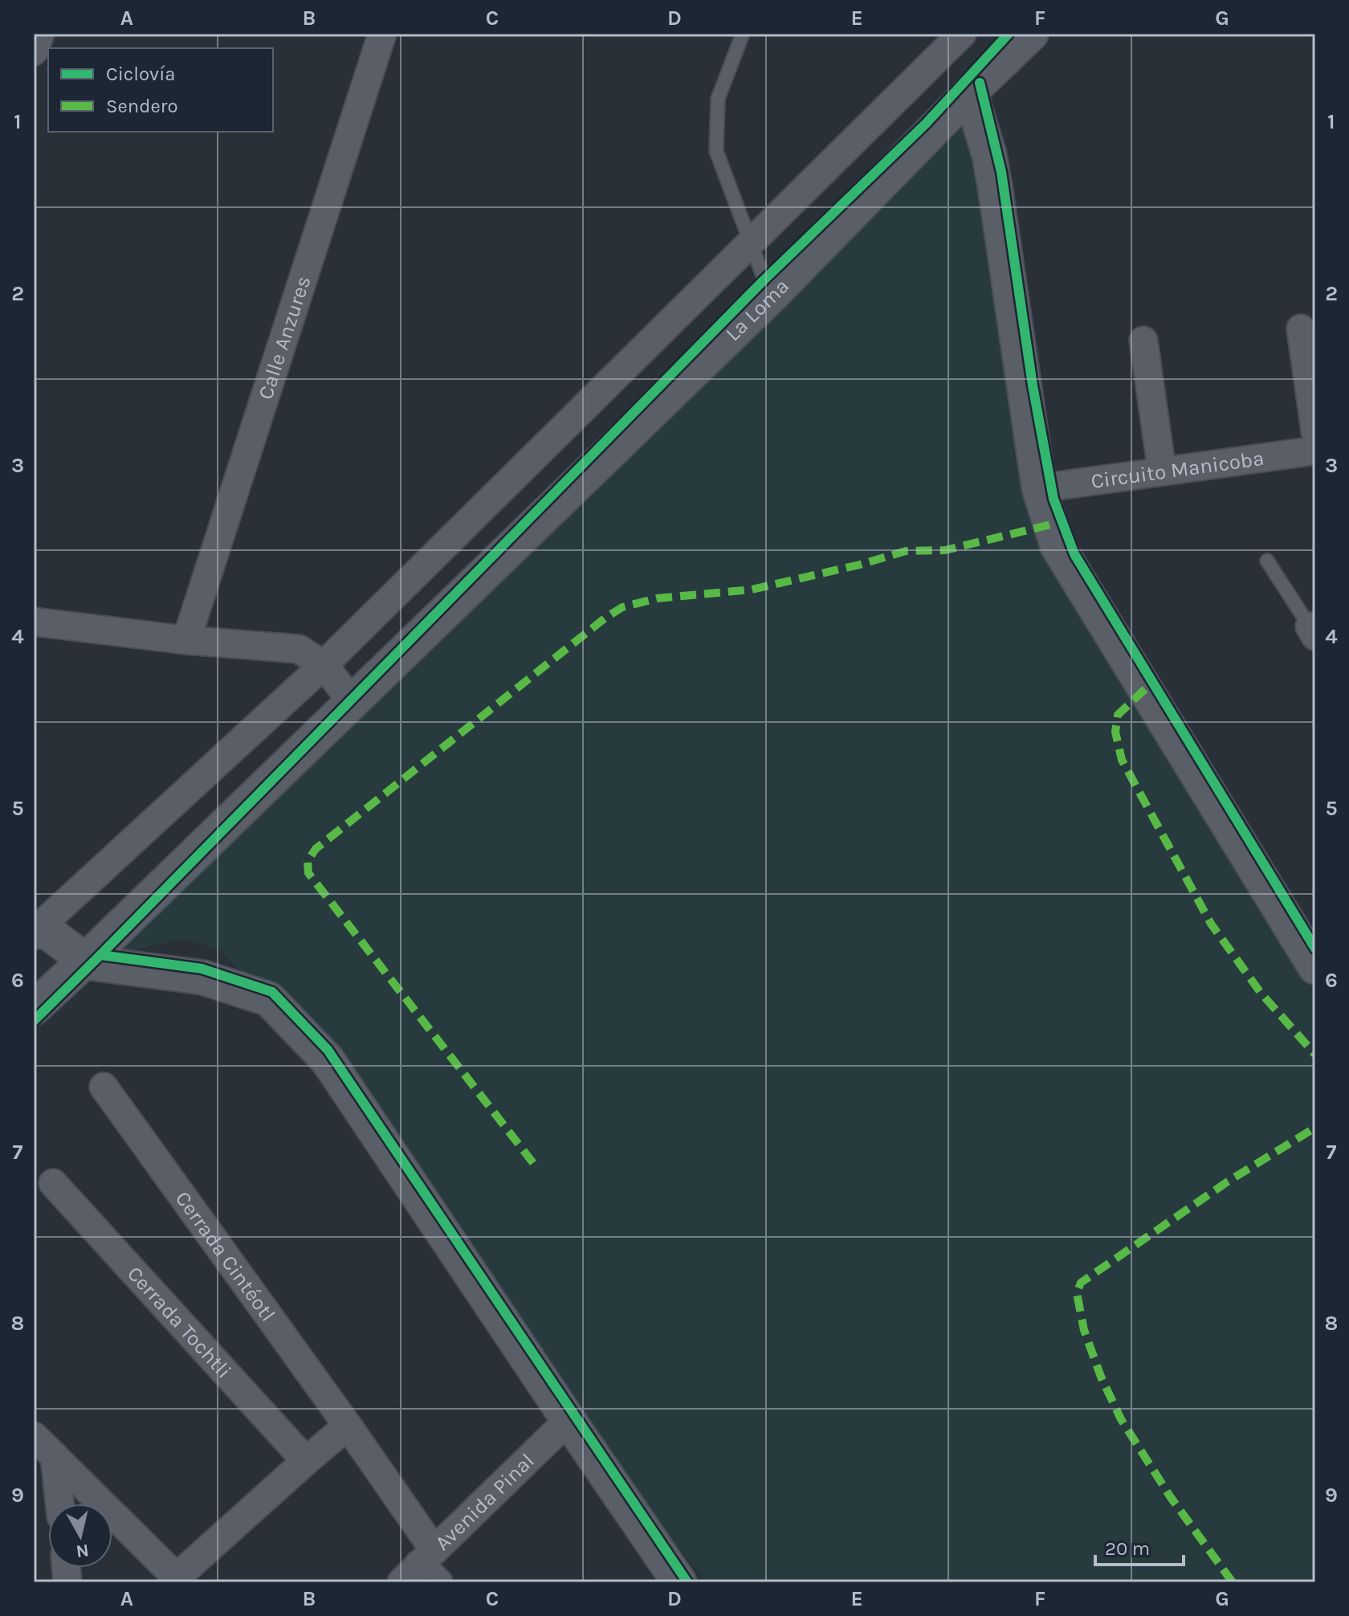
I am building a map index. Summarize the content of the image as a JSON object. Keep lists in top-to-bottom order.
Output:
{
  "streets": {
    "street": [
      "La Loma",
      "Calle Anzures",
      "Circuito Manicoba",
      "Cerrada Cintéotl",
      "Cerrada Tochtli",
      "Avenida Pinal"
    ]
  },
  "crossings": [
    ["Cerrada Cintéotl", "Avenida Pinal"]
  ],
  "legend": ["Ciclovía", "Sendero"],
  "scale_bar": "20 m",
  "north": "bottom",
  "grid": {
    "columns": [
      "A",
      "B",
      "C",
      "D",
      "E",
      "F",
      "G"
    ],
    "rows": [
      "1",
      "2",
      "3",
      "4",
      "5",
      "6",
      "7",
      "8",
      "9"
    ]
  }
}
